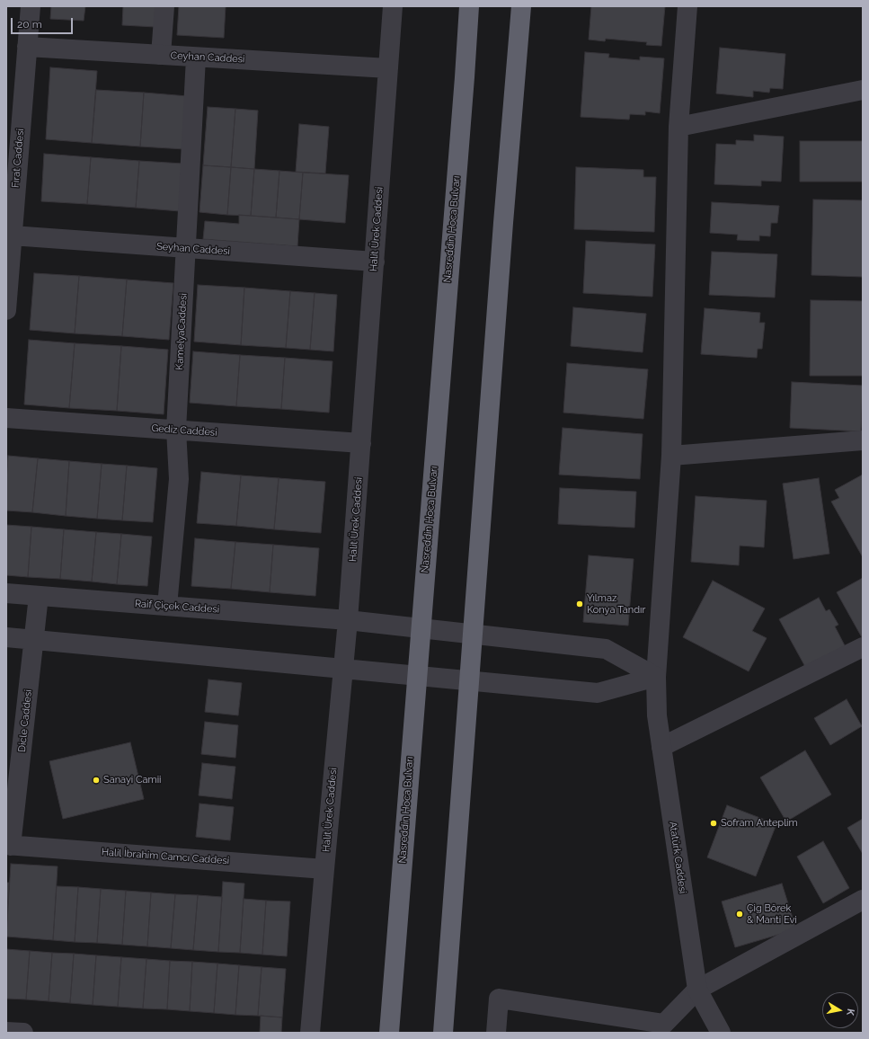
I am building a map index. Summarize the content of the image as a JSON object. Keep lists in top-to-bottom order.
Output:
{
  "streets": {
    "highway": ["Nasreddin Hoca Bulvarı"],
    "street": [
      "Ceyhan Caddesi",
      "Fırat Caddesi",
      "Halit Ürek Caddesi",
      "Seyhan Caddesi",
      "KamelyaCaddesi",
      "Gediz Caddesi",
      "Raif Çiçek Caddesi",
      "Dicle Caddesi",
      "Halil İbrahim Camcı Caddesi",
      "Atatürk Caddesi"
    ]
  },
  "crossings": [
    ["Ceyhan Caddesi", "Fırat Caddesi"],
    ["Ceyhan Caddesi", "Halit Ürek Caddesi"],
    ["Ceyhan Caddesi", "KamelyaCaddesi"],
    ["Fırat Caddesi", "Seyhan Caddesi"],
    ["Halit Ürek Caddesi", "Seyhan Caddesi"],
    ["Halit Ürek Caddesi", "Gediz Caddesi"],
    ["Halit Ürek Caddesi", "Raif Çiçek Caddesi"],
    ["Halit Ürek Caddesi", "Halil İbrahim Camcı Caddesi"],
    ["Nasreddin Hoca Bulvarı", "Raif Çiçek Caddesi"],
    ["Seyhan Caddesi", "KamelyaCaddesi"],
    ["KamelyaCaddesi", "Gediz Caddesi"],
    ["KamelyaCaddesi", "Raif Çiçek Caddesi"],
    ["Raif Çiçek Caddesi", "Dicle Caddesi"],
    ["Raif Çiçek Caddesi", "Atatürk Caddesi"],
    ["Dicle Caddesi", "Halil İbrahim Camcı Caddesi"]
  ],
  "places": [
    "Yılmaz Konya Tandır",
    "Sanayi Camii",
    "Sofram Anteplim",
    "Çig Börek & Manti Evi"
  ],
  "scale_bar": "20 m",
  "north": "right"
}
